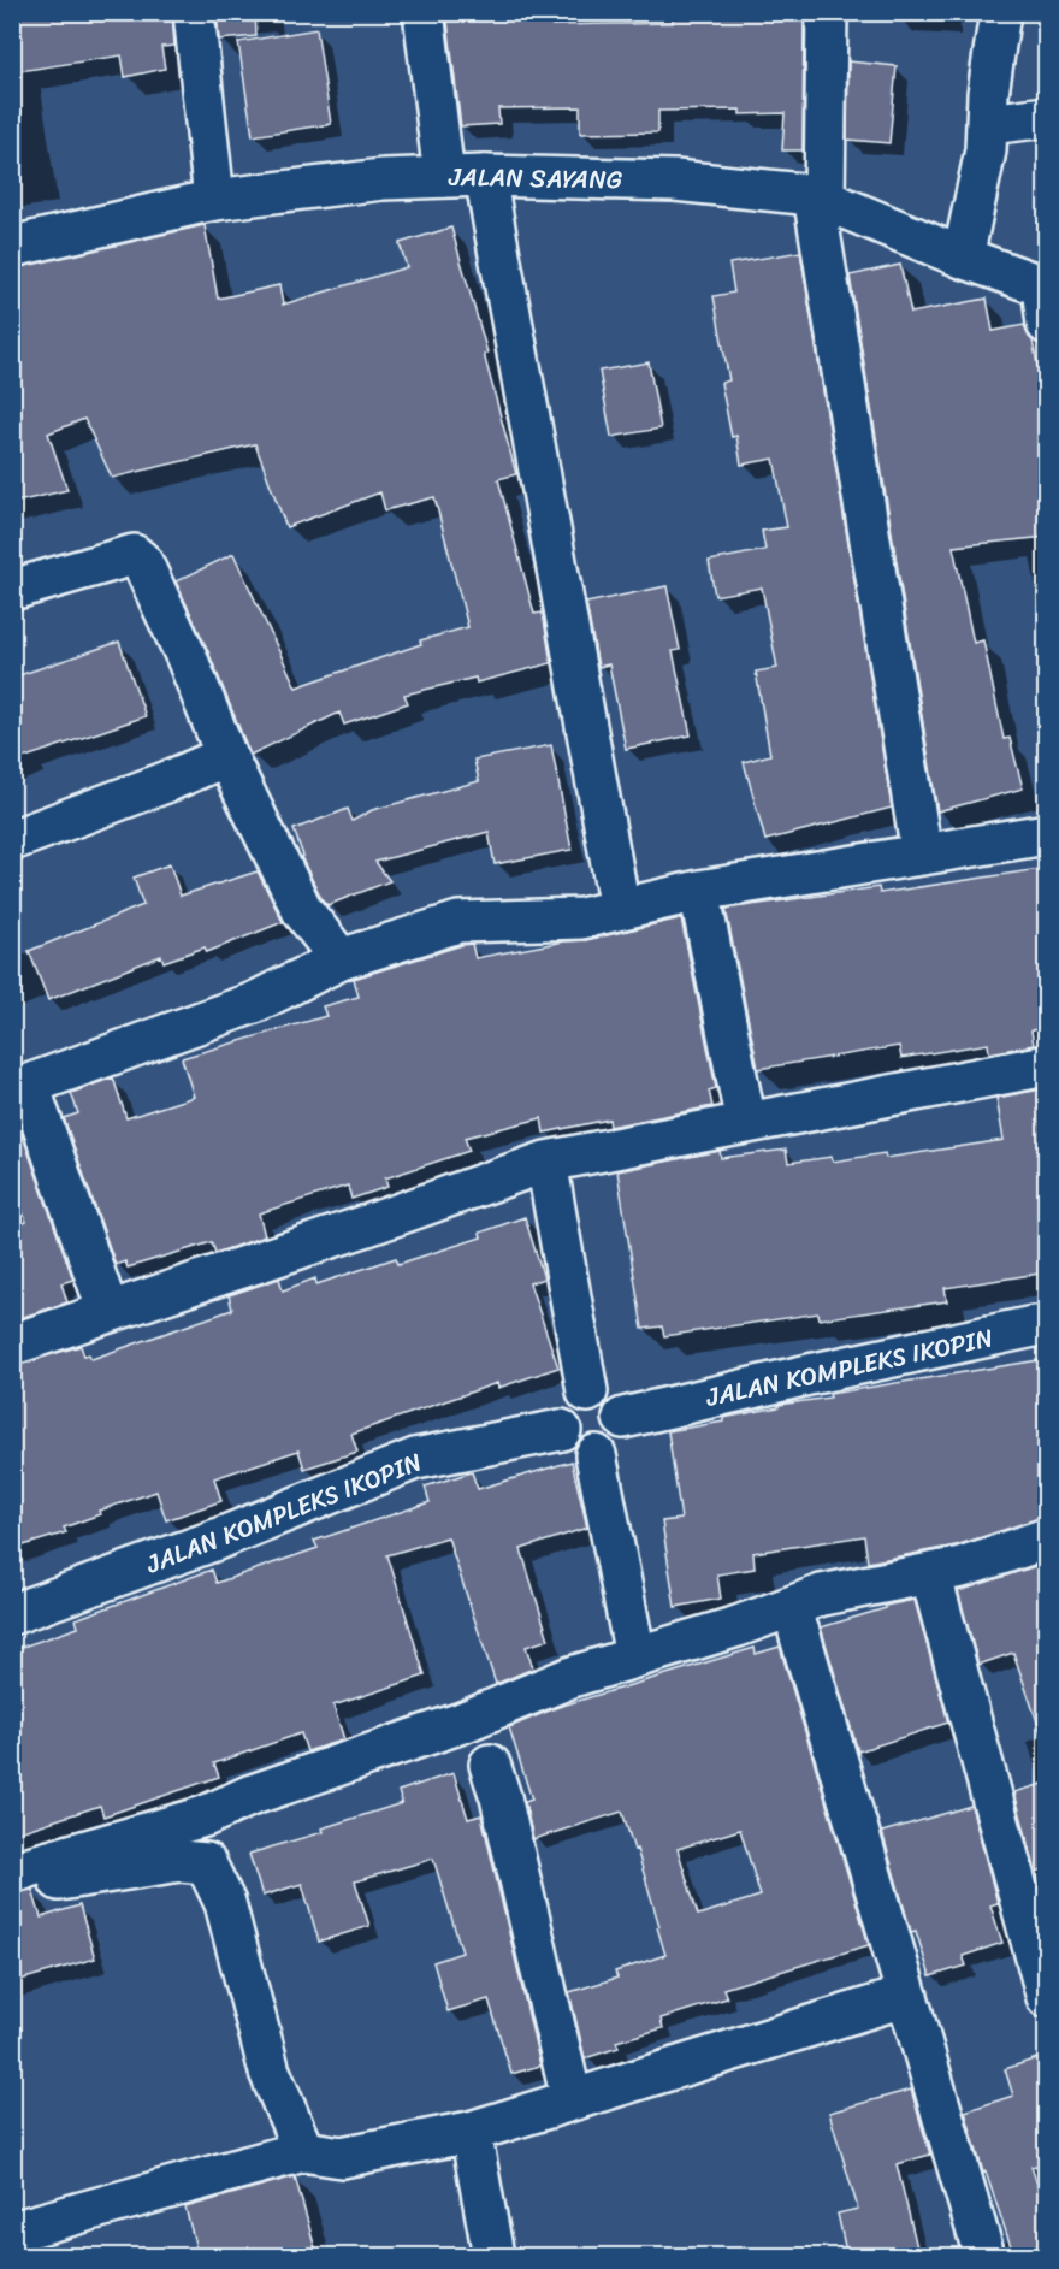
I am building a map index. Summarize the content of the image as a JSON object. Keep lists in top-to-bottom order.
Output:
{
  "streets": {
    "street": ["JALAN SAYANG", "JALAN KOMPLEKS IKOPIN"]
  }
}
